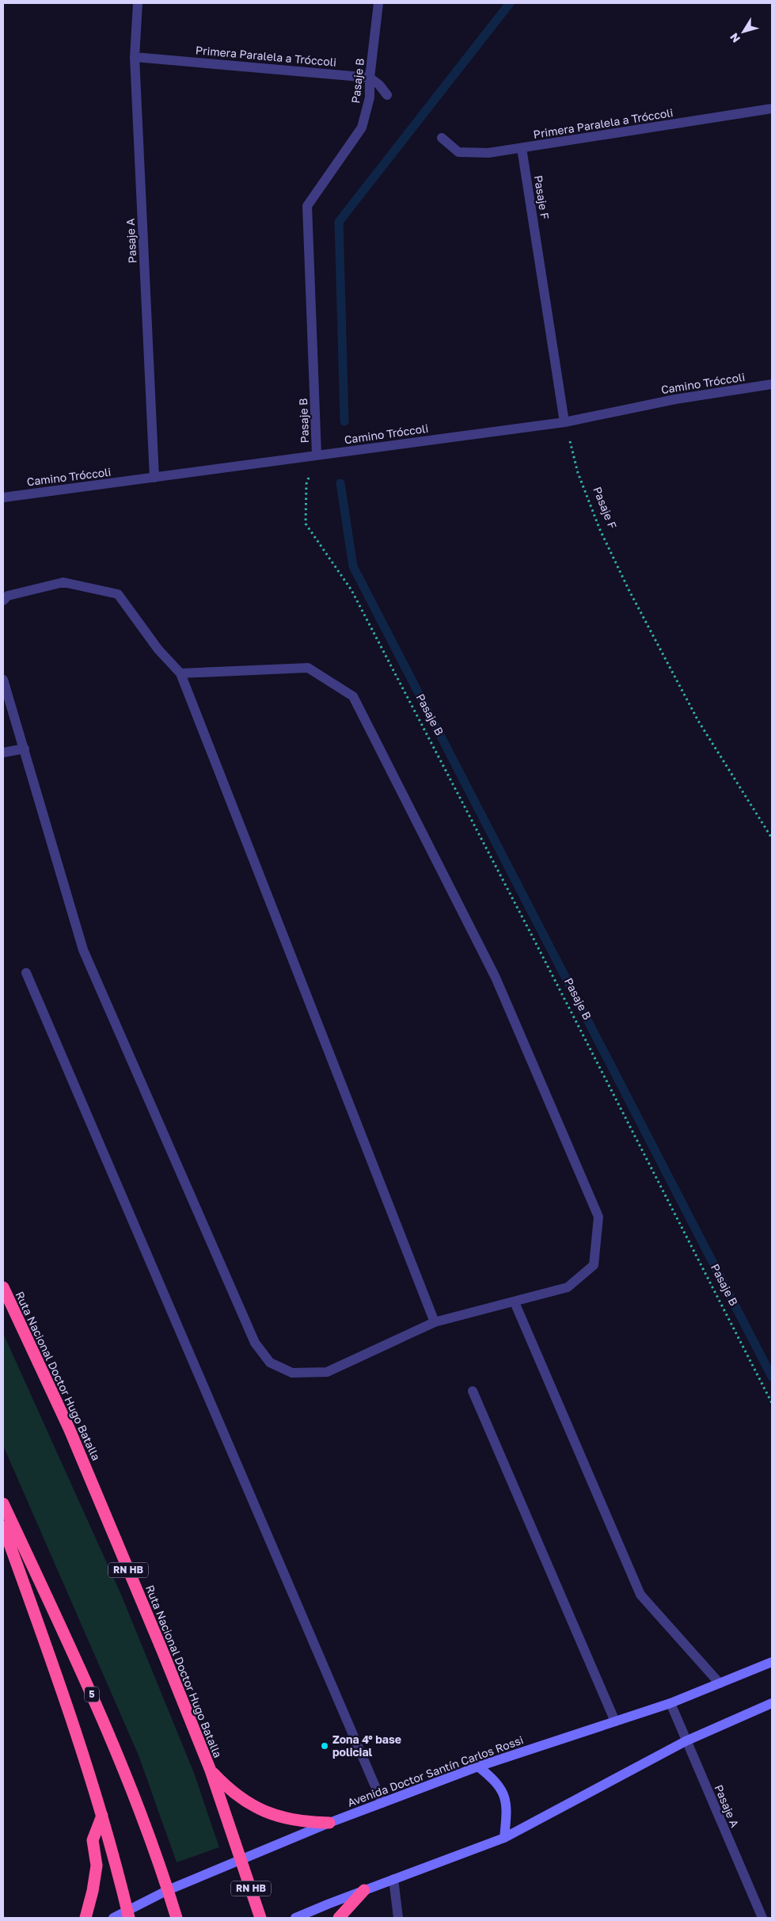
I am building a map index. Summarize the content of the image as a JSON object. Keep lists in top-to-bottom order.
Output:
{
  "streets": {
    "highway": ["Ruta Nacional Doctor Hugo Batalla", "RN HB", "5"],
    "street": [
      "Primera Paralela a Tróccoli",
      "Pasaje B",
      "Pasaje F",
      "Pasaje A",
      "Camino Tróccoli",
      "Avenida Doctor Santín Carlos Rossi"
    ]
  },
  "crossings": [
    ["Primera Paralela a Tróccoli", "Pasaje B"],
    ["Primera Paralela a Tróccoli", "Pasaje F"],
    ["Primera Paralela a Tróccoli", "Pasaje A"],
    ["Pasaje B", "Camino Tróccoli"],
    ["Pasaje F", "Camino Tróccoli"],
    ["Pasaje A", "Camino Tróccoli"],
    ["Pasaje A", "Avenida Doctor Santín Carlos Rossi"],
    ["Ruta Nacional Doctor Hugo Batalla", "Avenida Doctor Santín Carlos Rossi"],
    ["5", "Avenida Doctor Santín Carlos Rossi"]
  ],
  "places": ["Zona 4° base policial"],
  "north": "bottom left"
}
